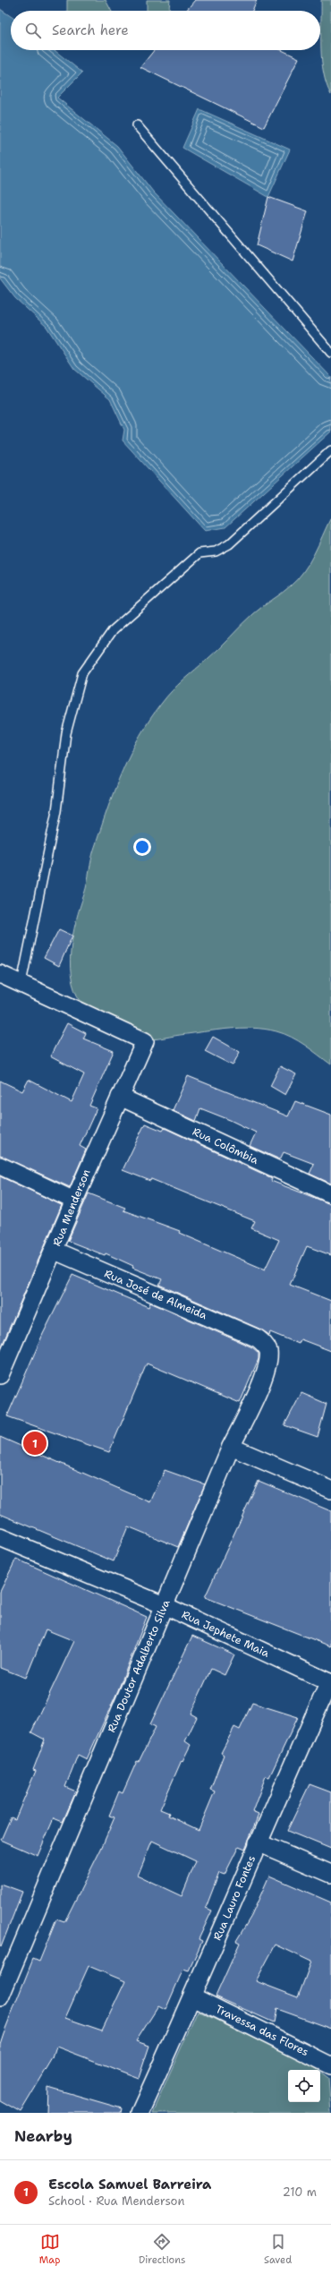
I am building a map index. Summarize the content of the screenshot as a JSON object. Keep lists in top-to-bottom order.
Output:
{
  "streets": {
    "street": [
      "Rua Colômbia",
      "Rua Menderson",
      "Rua José de Almeida",
      "Rua Jephete Maia",
      "Rua Doutor Adalberto Silva",
      "Rua Lauro Fontes",
      "Travessa das Flores"
    ]
  },
  "crossings": [
    ["Rua Colômbia", "Rua Menderson"],
    ["Rua Menderson", "Rua José de Almeida"],
    ["Rua José de Almeida", "Rua Doutor Adalberto Silva"],
    ["Rua Jephete Maia", "Rua Doutor Adalberto Silva"],
    ["Rua Jephete Maia", "Rua Lauro Fontes"],
    ["Rua Lauro Fontes", "Travessa das Flores"]
  ],
  "page": {
    "search": "Search here",
    "pins": "1",
    "heading": "Nearby",
    "list": [
      {
        "mark": "1",
        "name": "Escola Samuel Barreira",
        "note": "School · Rua Menderson",
        "value": "210 m"
      }
    ],
    "nav": ["Map", "Directions", "Saved"]
  }
}
